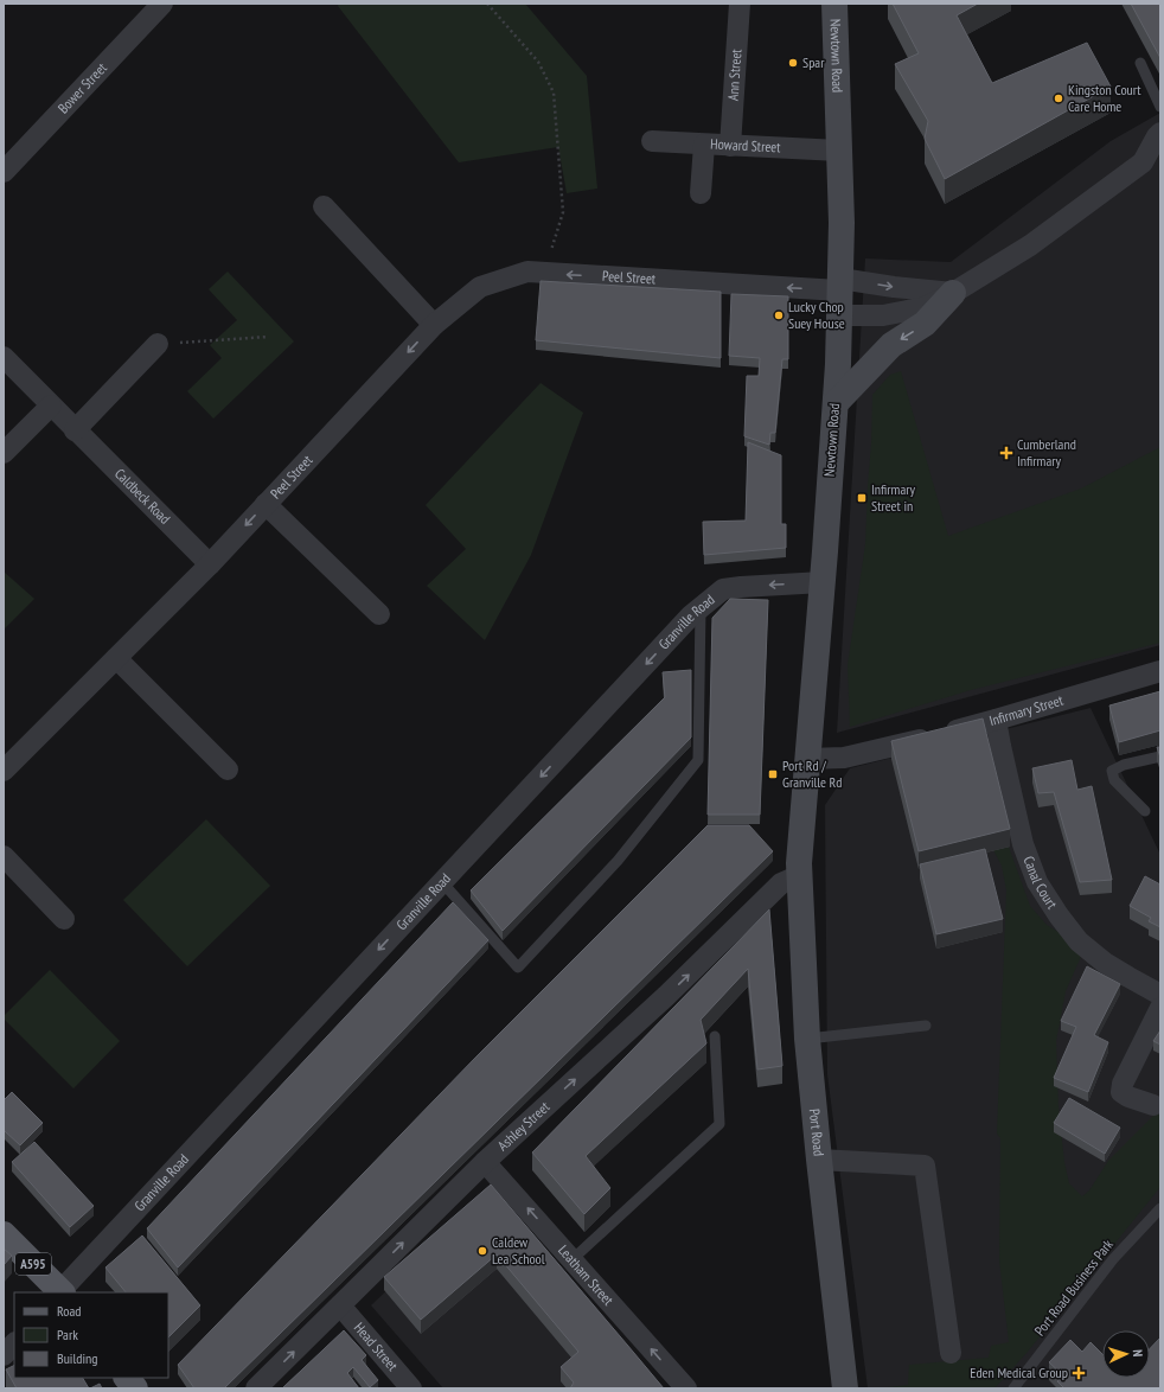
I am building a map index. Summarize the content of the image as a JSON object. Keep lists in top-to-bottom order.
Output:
{
  "streets": {
    "main road": ["Newtown Road", "Port Road", "A595"],
    "street": [
      "Ann Street",
      "Bower Street",
      "Howard Street",
      "Peel Street",
      "Caldbeck Road",
      "Granville Road",
      "Infirmary Street",
      "Canal Court",
      "Ashley Street",
      "Leatham Street",
      "Head Street"
    ],
    "lane": ["Port Road Business Park"]
  },
  "crossings": [
    ["Newtown Road", "Howard Street"],
    ["Newtown Road", "Peel Street"],
    ["Newtown Road", "Granville Road"],
    ["Newtown Road", "Infirmary Street"],
    ["Newtown Road", "Ashley Street"],
    ["Newtown Road", "Port Road"],
    ["Ann Street", "Howard Street"],
    ["Peel Street", "Caldbeck Road"],
    ["Granville Road", "A595"],
    ["Infirmary Street", "Canal Court"],
    ["Ashley Street", "Port Road"],
    ["Ashley Street", "Leatham Street"],
    ["Ashley Street", "Head Street"]
  ],
  "one_way": [
    "Peel Street",
    "Granville Road",
    "Ashley Street",
    "Leatham Street"
  ],
  "places": {
    "other": [
      "Spar",
      "Kingston Court Care Home",
      "Lucky Chop Suey House",
      "Caldew Lea School"
    ],
    "health": ["Cumberland Infirmary", "Eden Medical Group"],
    "transit": ["Infirmary Street in", "Port Rd / Granville Rd"]
  },
  "legend": ["Road", "Park", "Building"],
  "north": "right"
}
